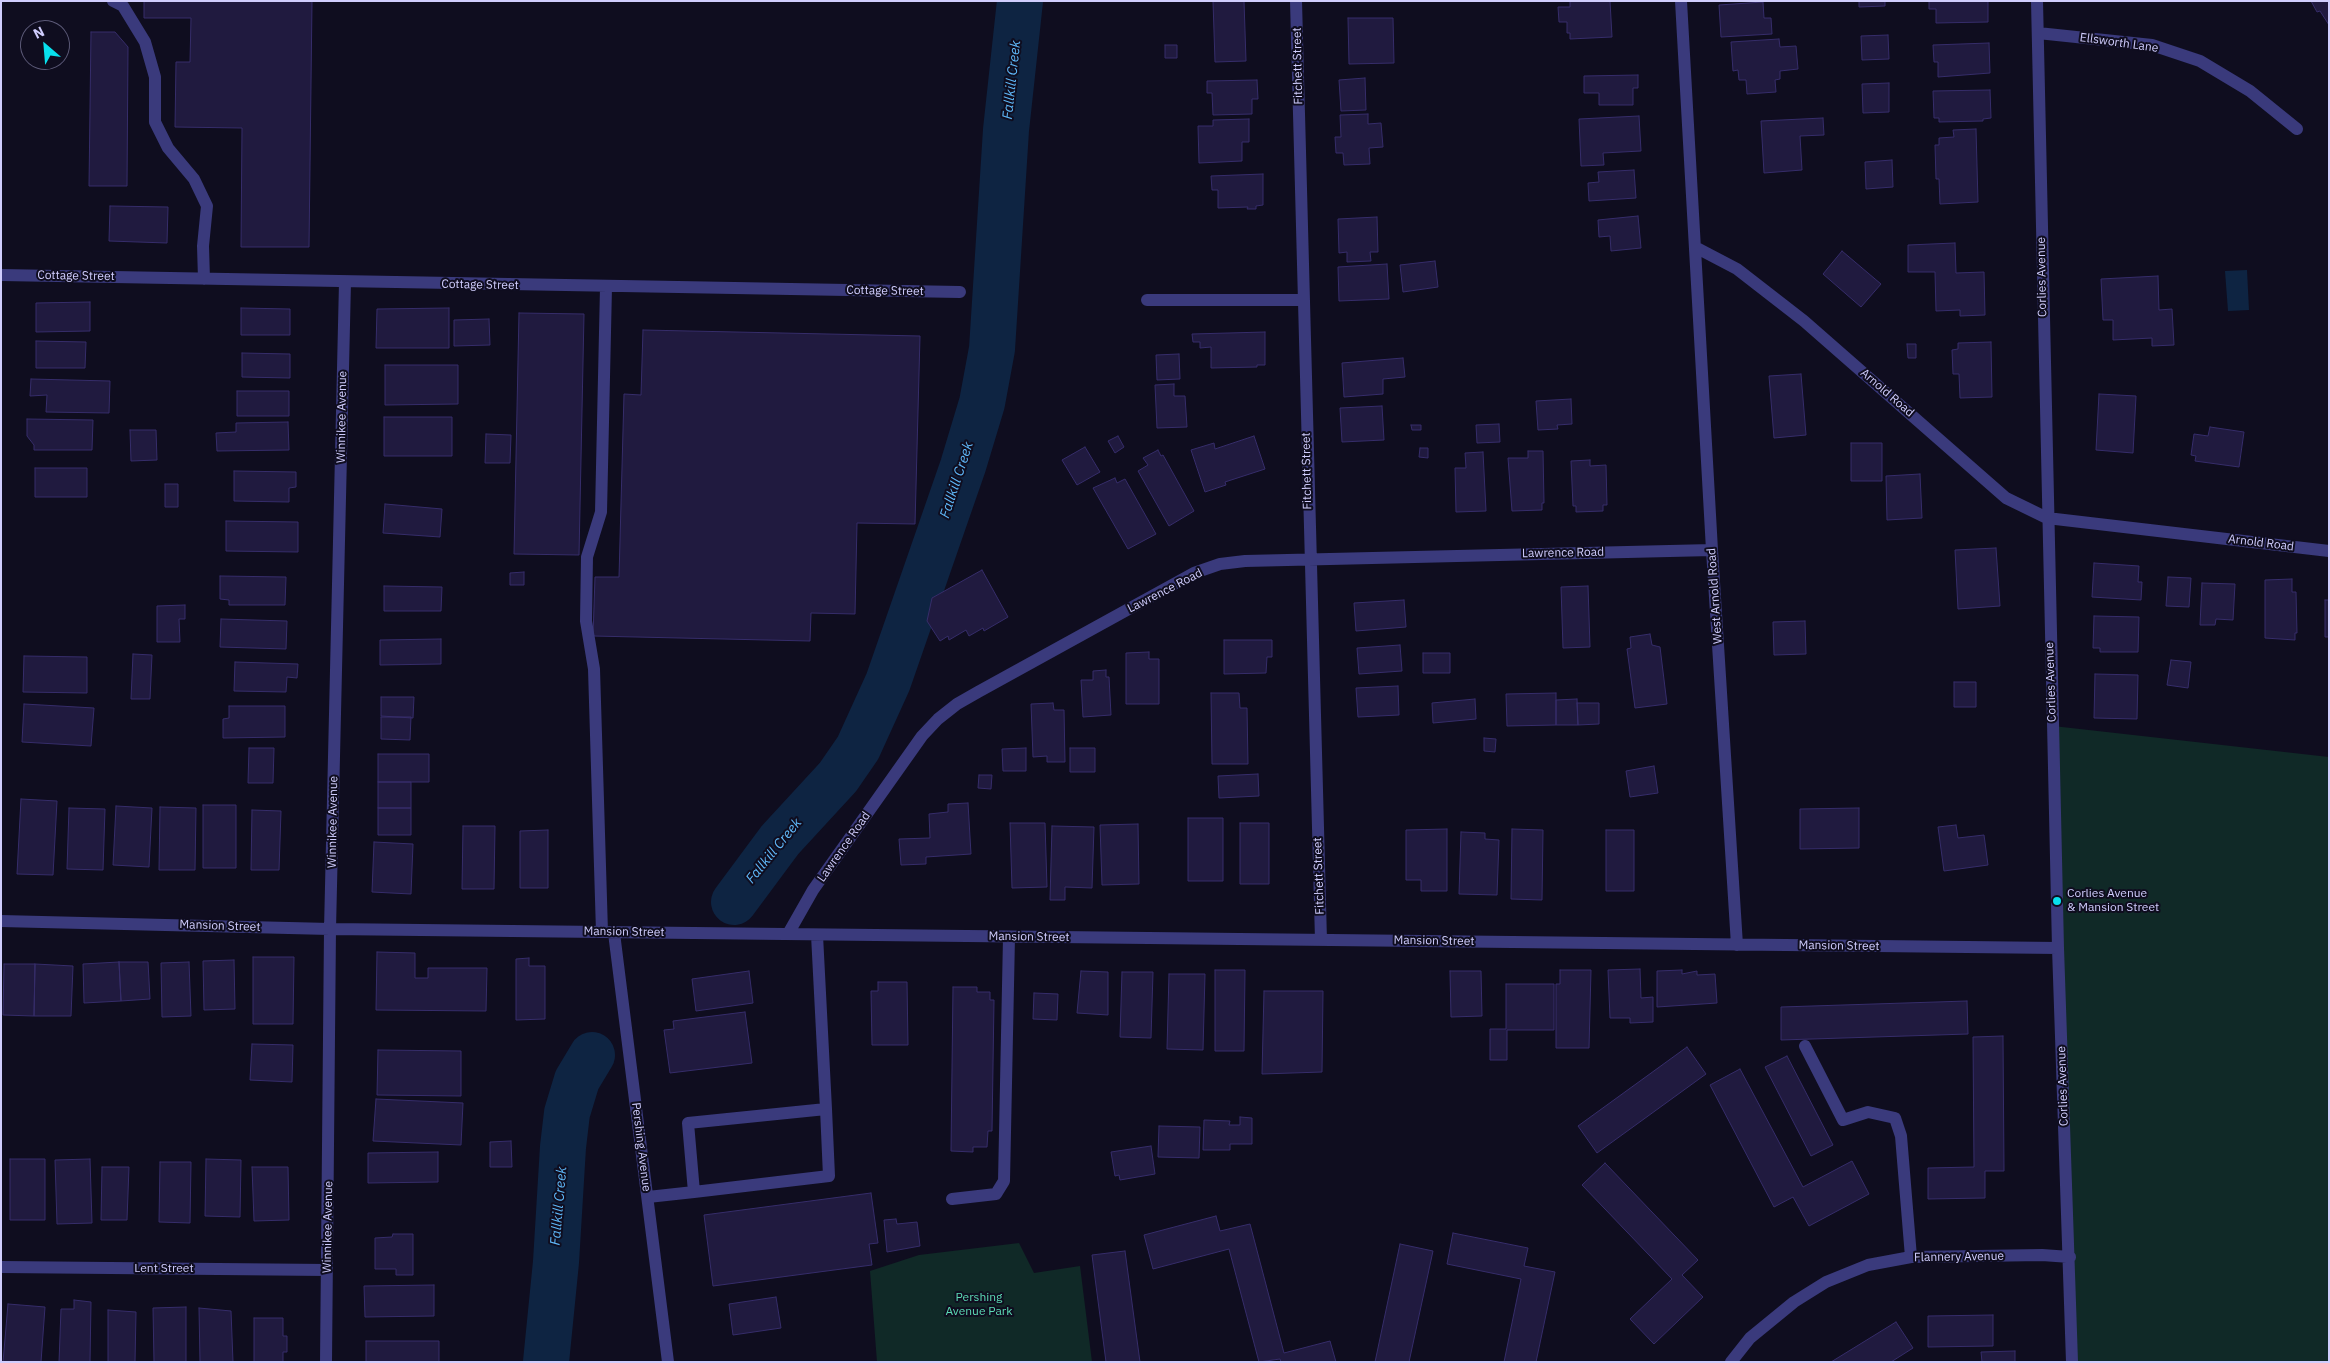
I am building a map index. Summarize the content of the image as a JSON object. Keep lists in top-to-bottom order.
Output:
{
  "streets": {
    "street": [
      "Ellsworth Lane",
      "Fitchett Street",
      "Cottage Street",
      "Corlies Avenue",
      "Arnold Road",
      "Winnikee Avenue",
      "Lawrence Road",
      "West Arnold Road",
      "Mansion Street",
      "Pershing Avenue",
      "Flannery Avenue",
      "Lent Street"
    ]
  },
  "crossings": [
    ["Ellsworth Lane", "Corlies Avenue"],
    ["Fitchett Street", "Lawrence Road"],
    ["Fitchett Street", "Mansion Street"],
    ["Cottage Street", "Winnikee Avenue"],
    ["Cottage Street", "Pershing Avenue"],
    ["Corlies Avenue", "Arnold Road"],
    ["Corlies Avenue", "Mansion Street"],
    ["Corlies Avenue", "Flannery Avenue"],
    ["Arnold Road", "West Arnold Road"],
    ["Winnikee Avenue", "Mansion Street"],
    ["Winnikee Avenue", "Lent Street"],
    ["Lawrence Road", "West Arnold Road"],
    ["Lawrence Road", "Mansion Street"],
    ["West Arnold Road", "Mansion Street"],
    ["Mansion Street", "Pershing Avenue"]
  ],
  "water": ["Fallkill Creek"],
  "parks": ["Pershing Avenue Park"],
  "places": ["Corlies Avenue & Mansion Street"],
  "north": "top left"
}
